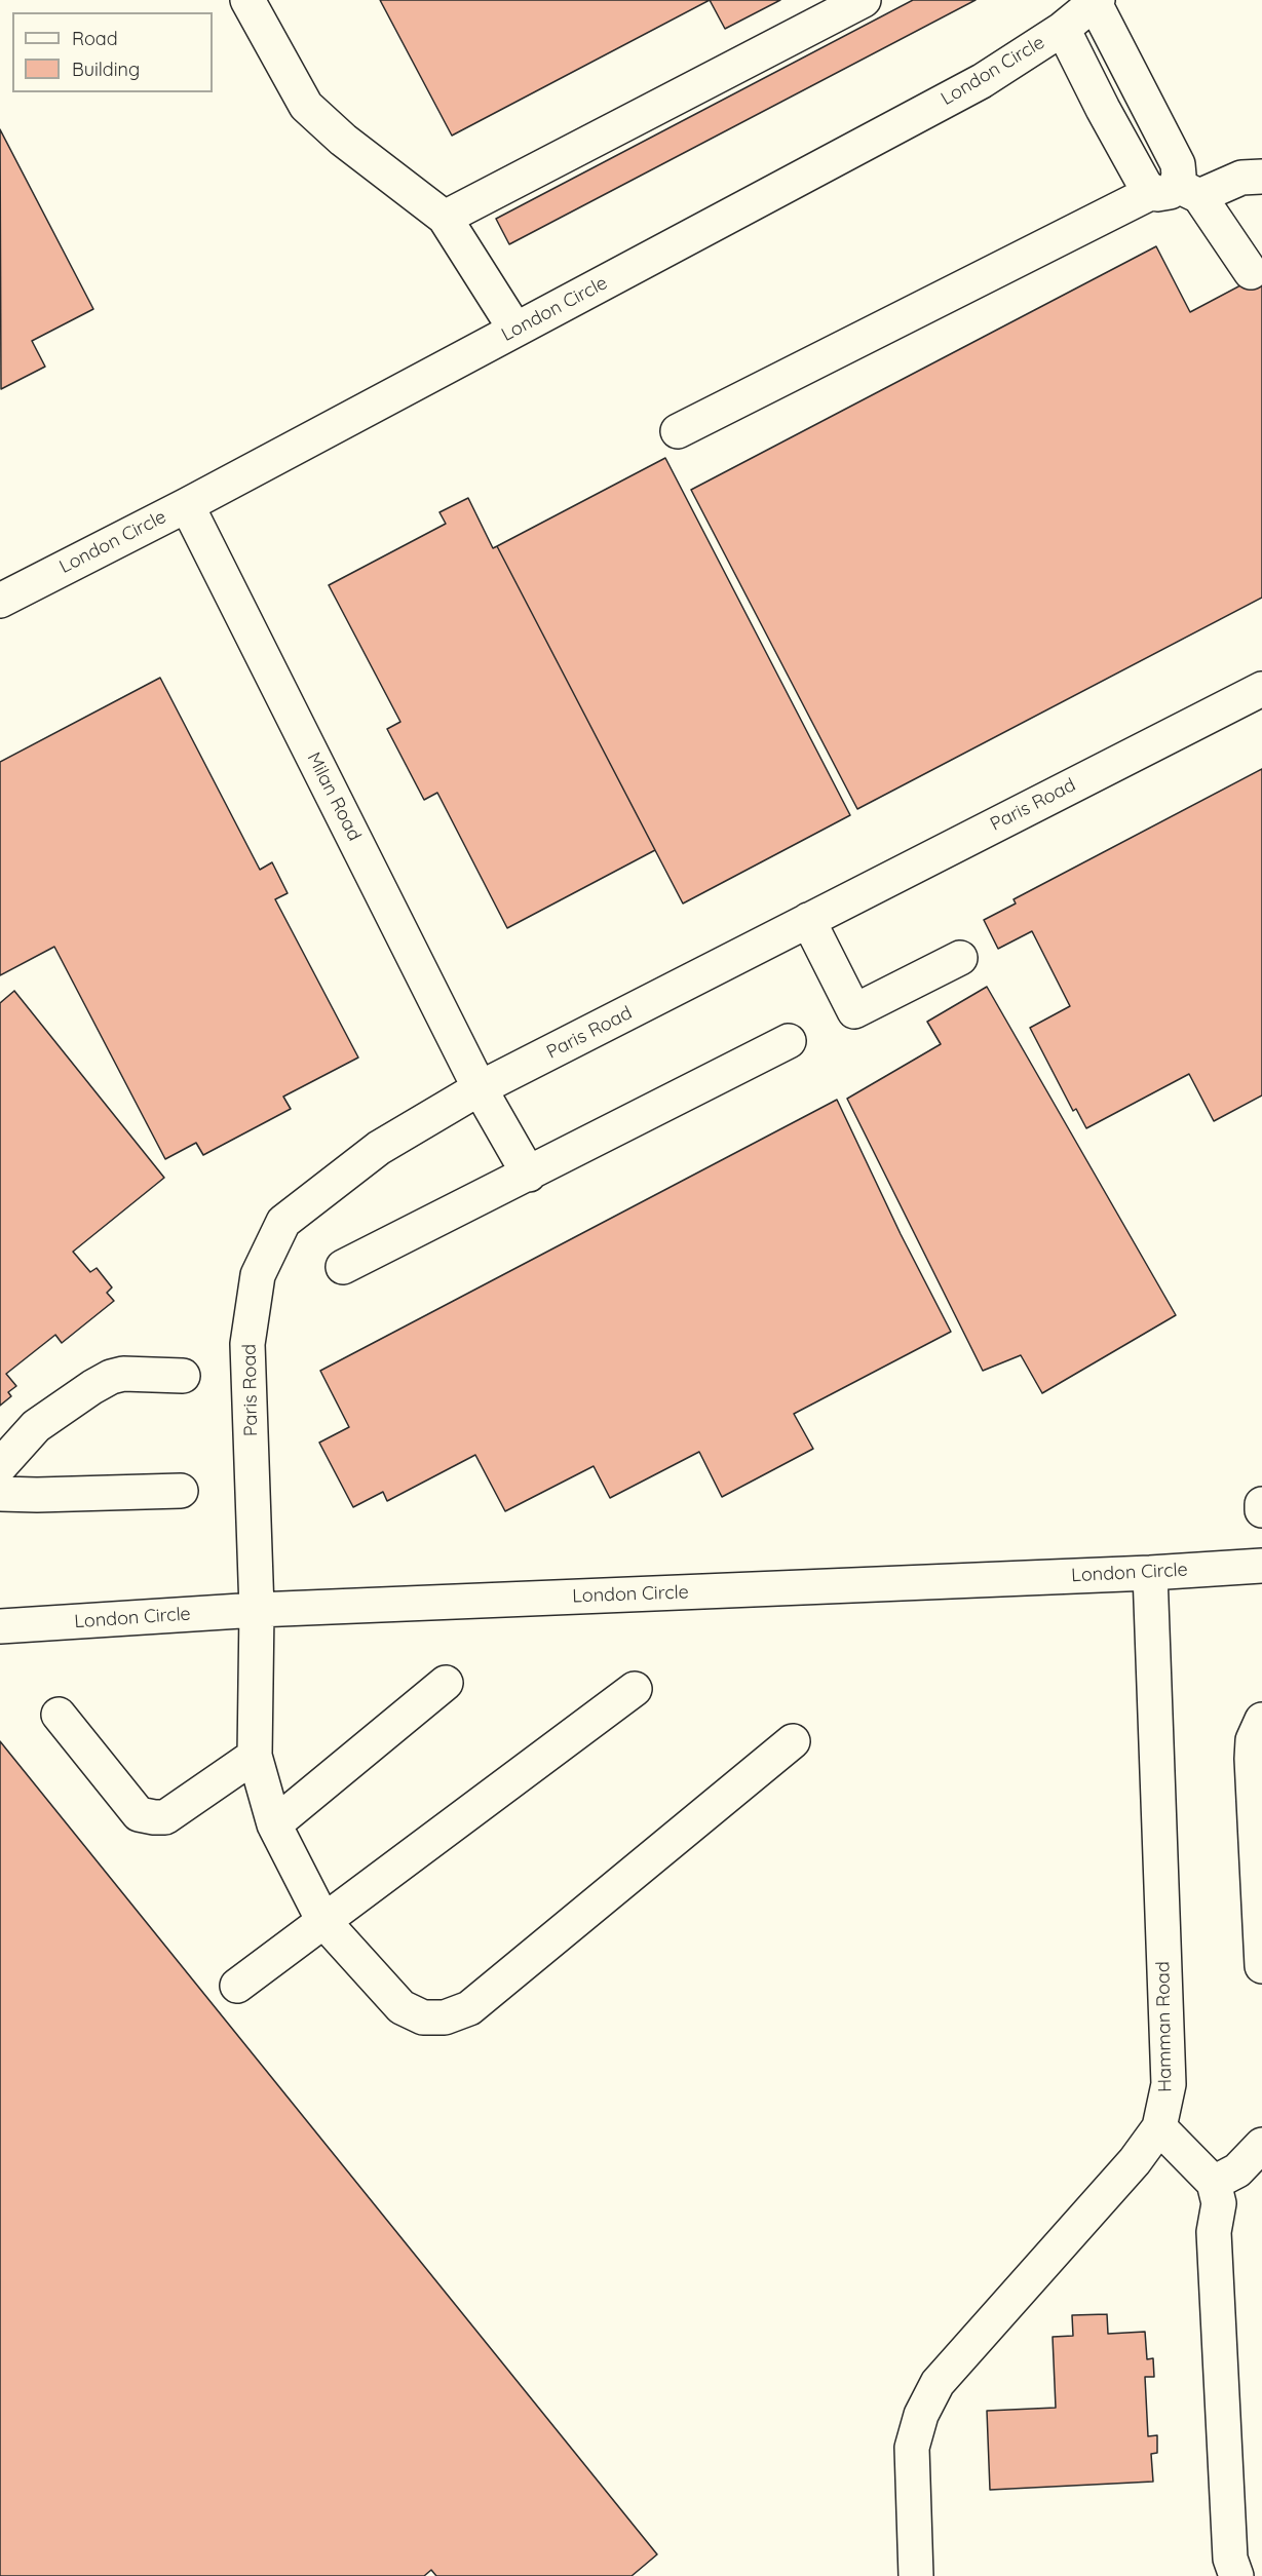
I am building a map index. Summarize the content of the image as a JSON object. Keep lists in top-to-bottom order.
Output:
{
  "streets": {
    "street": [
      "London Circle",
      "Milan Road",
      "Paris Road",
      "Hamman Road"
    ]
  },
  "crossings": [
    ["London Circle", "Milan Road"],
    ["London Circle", "Paris Road"],
    ["London Circle", "Hamman Road"],
    ["Milan Road", "Paris Road"]
  ],
  "legend": ["Road", "Building"]
}
